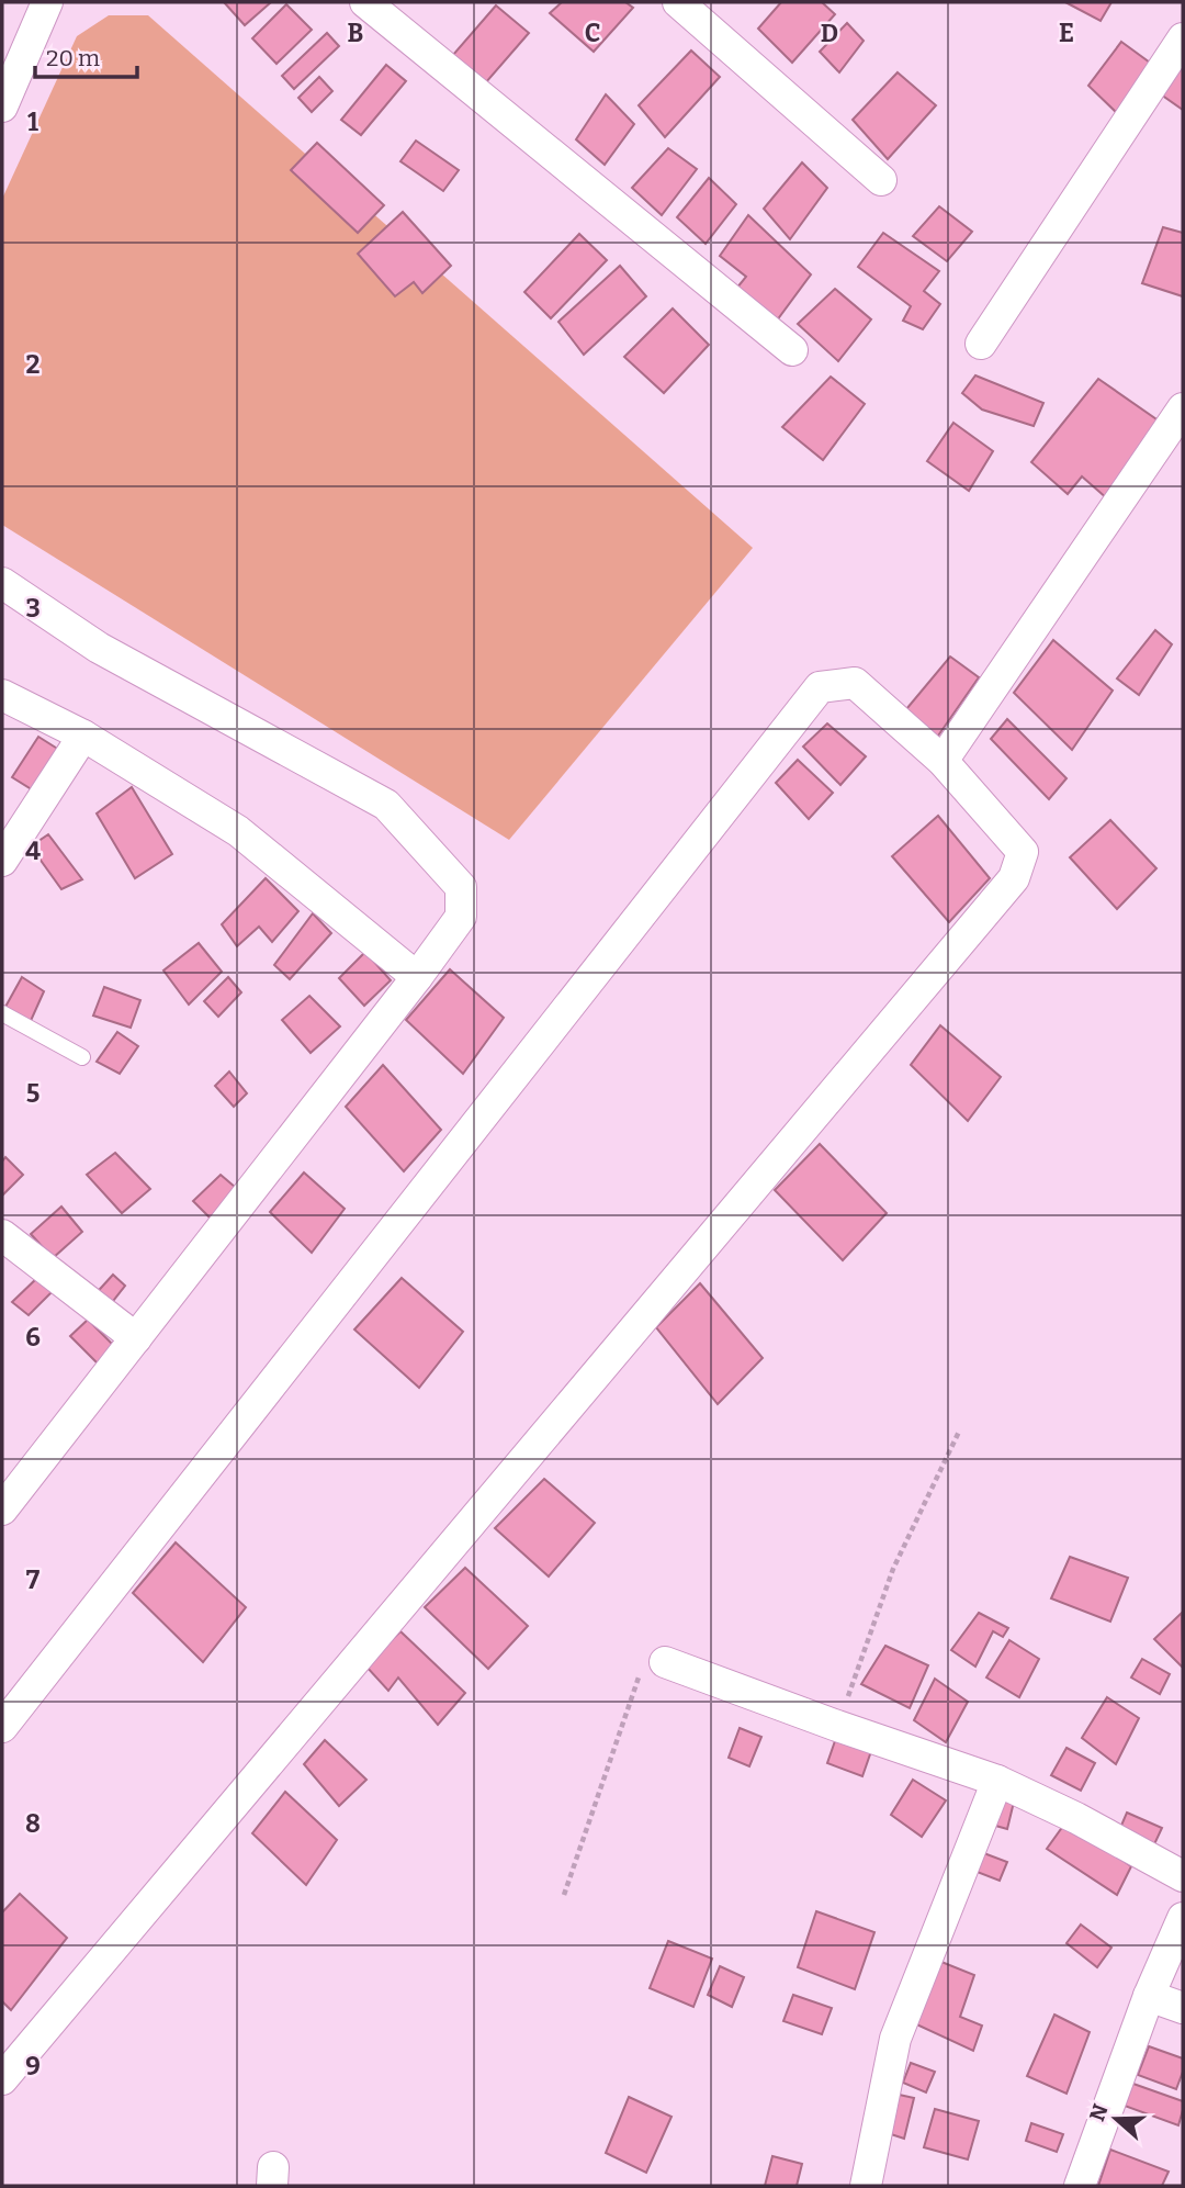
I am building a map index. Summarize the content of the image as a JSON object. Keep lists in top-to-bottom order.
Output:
{
  "scale_bar": "20 m",
  "north": "left",
  "grid": {
    "columns": [
      "B",
      "C",
      "D",
      "E"
    ],
    "rows": [
      "1",
      "2",
      "3",
      "4",
      "5",
      "6",
      "7",
      "8",
      "9"
    ]
  }
}
